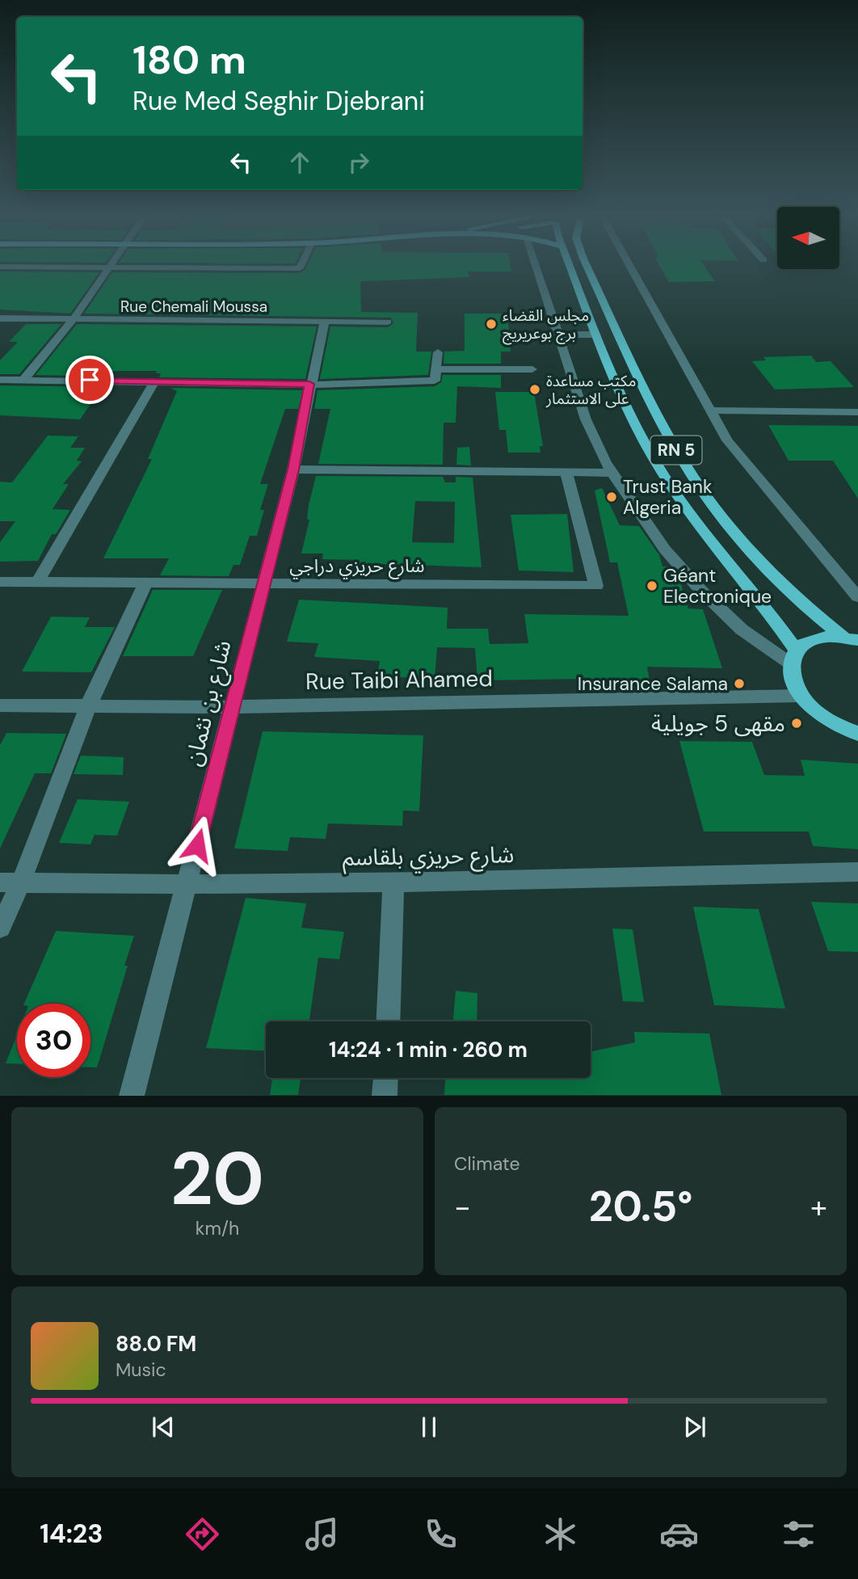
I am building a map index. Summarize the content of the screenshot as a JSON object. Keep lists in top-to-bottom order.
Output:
{
  "streets": {
    "main road": ["RN 5"],
    "street": [
      "Rue Chemali Moussa",
      "شارع حريزي دراجي",
      "Rue Taibi Ahamed",
      "شارع بن نثمان",
      "شارع حريزي بلقاسم"
    ]
  },
  "crossings": [
    ["Rue Chemali Moussa", "شارع بن نثمان"],
    ["شارع حريزي دراجي", "شارع بن نثمان"],
    ["Rue Taibi Ahamed", "شارع بن نثمان"],
    ["شارع بن نثمان", "شارع حريزي بلقاسم"]
  ],
  "places": [
    "مجلس القضاء برج بوعريريج",
    "مكتب مساعدة على الاستثمار",
    "Trust Bank Algeria",
    "Géant Electronique",
    "Insurance Salama",
    "مقهى 5 جويلية"
  ],
  "north": "left",
  "page": {
    "turn": ["180 m", "Rue Med Seghir Djebrani"],
    "limit": "30",
    "trip": "14:24 · 1 min · 260 m",
    "tile": [
      ["20", "km/h"],
      "Climate"
    ],
    "heat": ["−", "20.5°", "+"],
    "song": ["88.0 FM", "Music"],
    "tabs": "14:23"
  }
}
